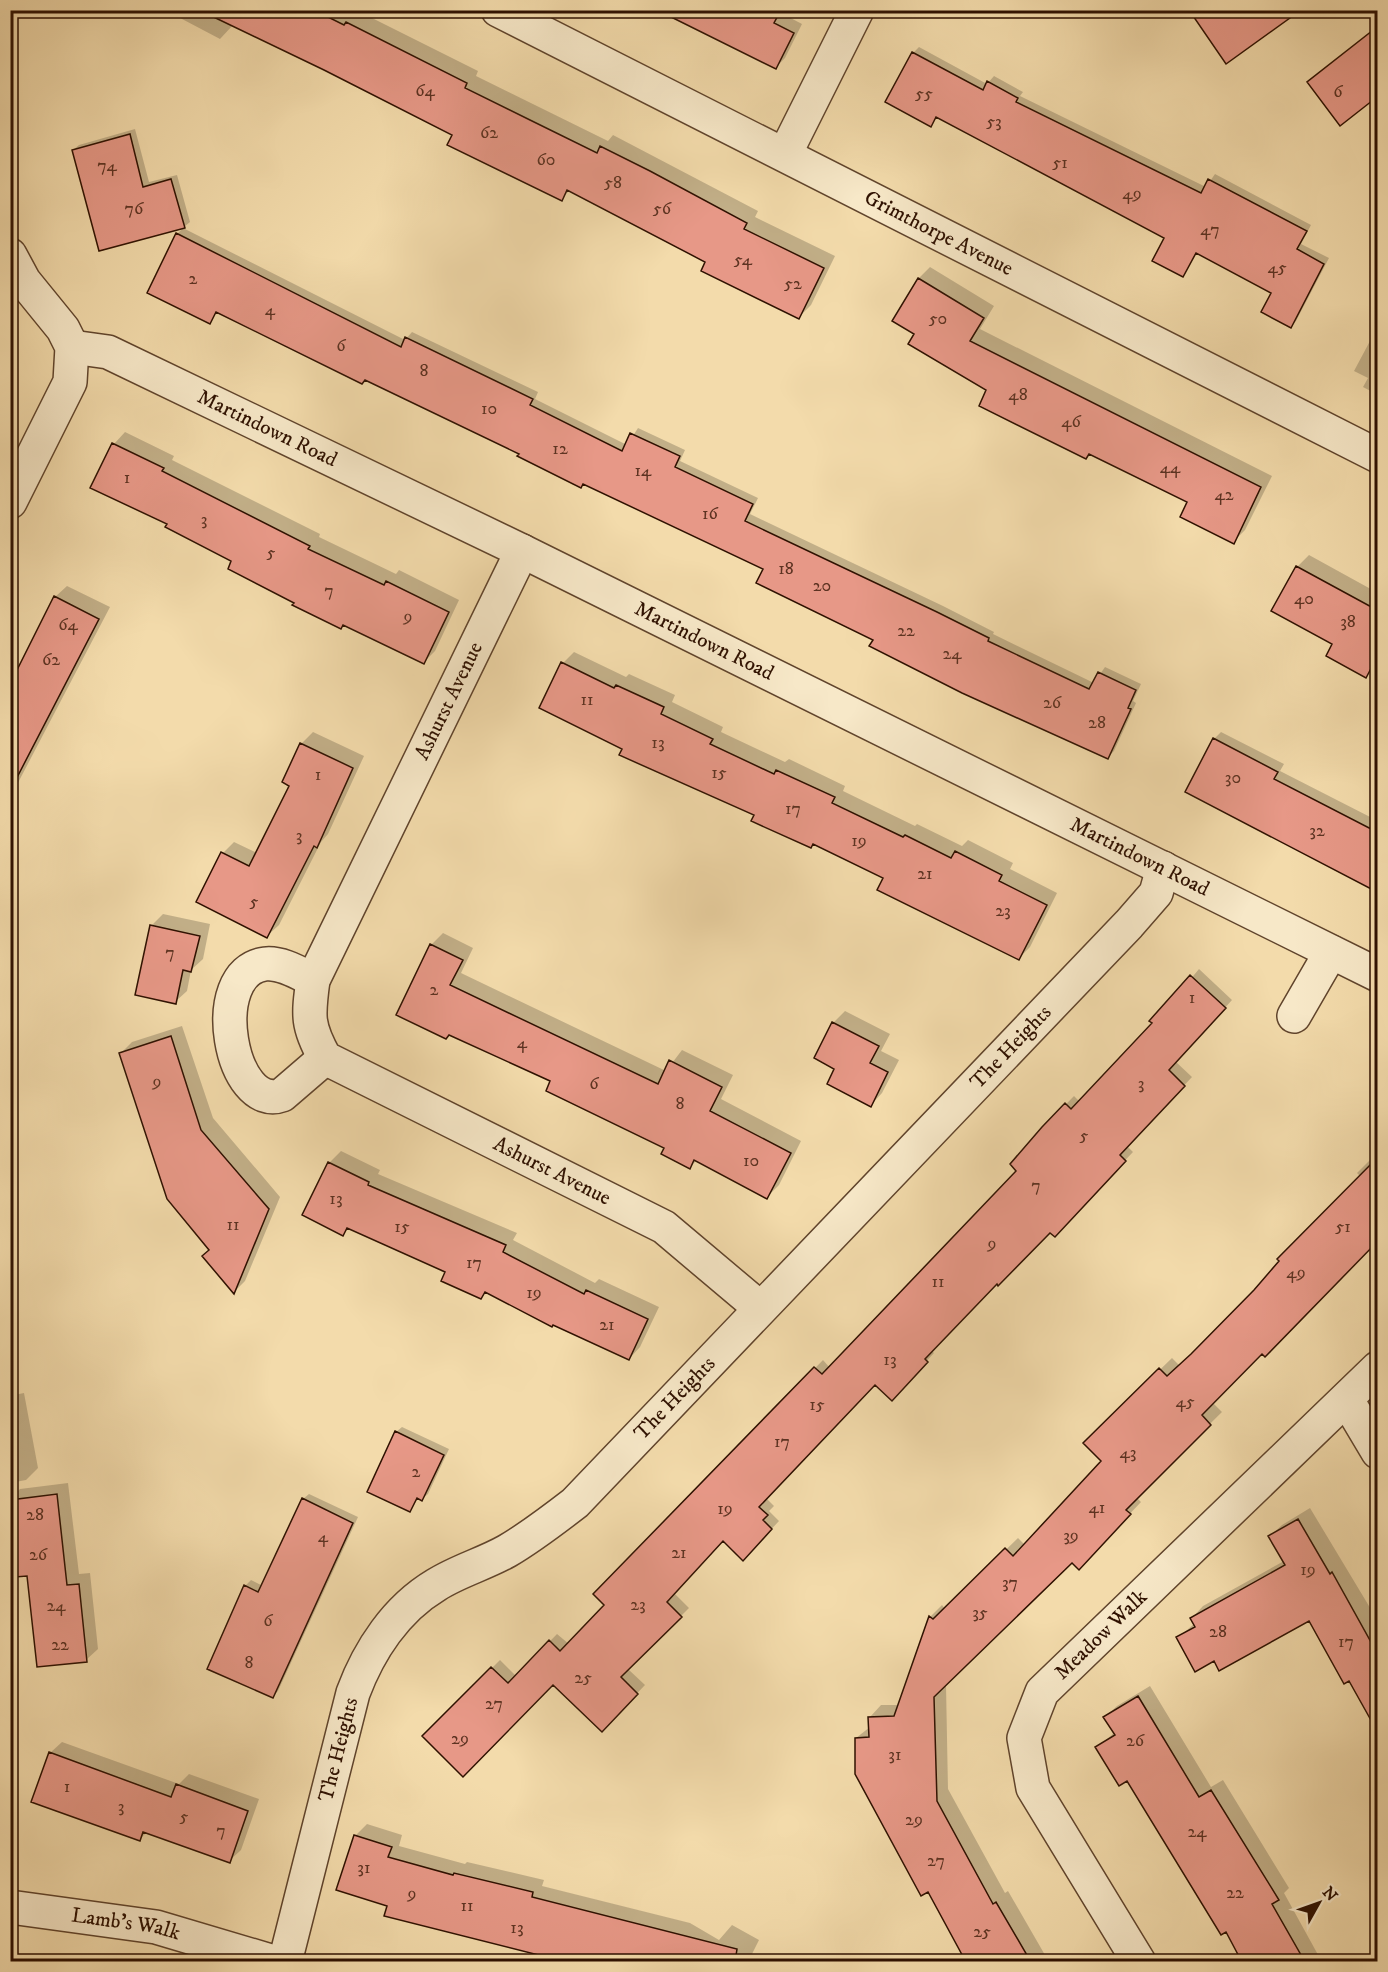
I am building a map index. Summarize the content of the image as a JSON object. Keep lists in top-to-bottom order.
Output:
{
  "streets": {
    "street": [
      "Grimthorpe Avenue",
      "Martindown Road",
      "Ashurst Avenue",
      "The Heights",
      "Meadow Walk",
      "Lamb's Walk"
    ]
  },
  "crossings": [
    ["Martindown Road", "Ashurst Avenue"],
    ["Martindown Road", "The Heights"],
    ["Ashurst Avenue", "The Heights"]
  ],
  "house_numbers": [
    "64",
    "6",
    "55",
    "53",
    "62",
    "60",
    "51",
    "74",
    "58",
    "49",
    "76",
    "56",
    "47",
    "54",
    "45",
    "2",
    "52",
    "4",
    "50",
    "6",
    "8",
    "48",
    "10",
    "46",
    "12",
    "44",
    "14",
    "1",
    "42",
    "16",
    "3",
    "5",
    "18",
    "20",
    "7",
    "40",
    "9",
    "38",
    "64",
    "22",
    "24",
    "62",
    "11",
    "26",
    "28",
    "13",
    "15",
    "1",
    "30",
    "17",
    "32",
    "3",
    "19",
    "21",
    "5",
    "23",
    "7",
    "2",
    "1",
    "4",
    "9",
    "6",
    "3",
    "8",
    "5",
    "10",
    "7",
    "13",
    "11",
    "15",
    "51",
    "9",
    "17",
    "49",
    "11",
    "19",
    "21",
    "13",
    "45",
    "15",
    "17",
    "43",
    "2",
    "41",
    "19",
    "28",
    "39",
    "4",
    "21",
    "26",
    "19",
    "37",
    "23",
    "24",
    "35",
    "6",
    "28",
    "17",
    "22",
    "8",
    "25",
    "27",
    "29",
    "26",
    "31",
    "1",
    "3",
    "5",
    "29",
    "7",
    "24",
    "27",
    "31",
    "22",
    "9",
    "11",
    "13",
    "25"
  ],
  "north": "top right"
}
